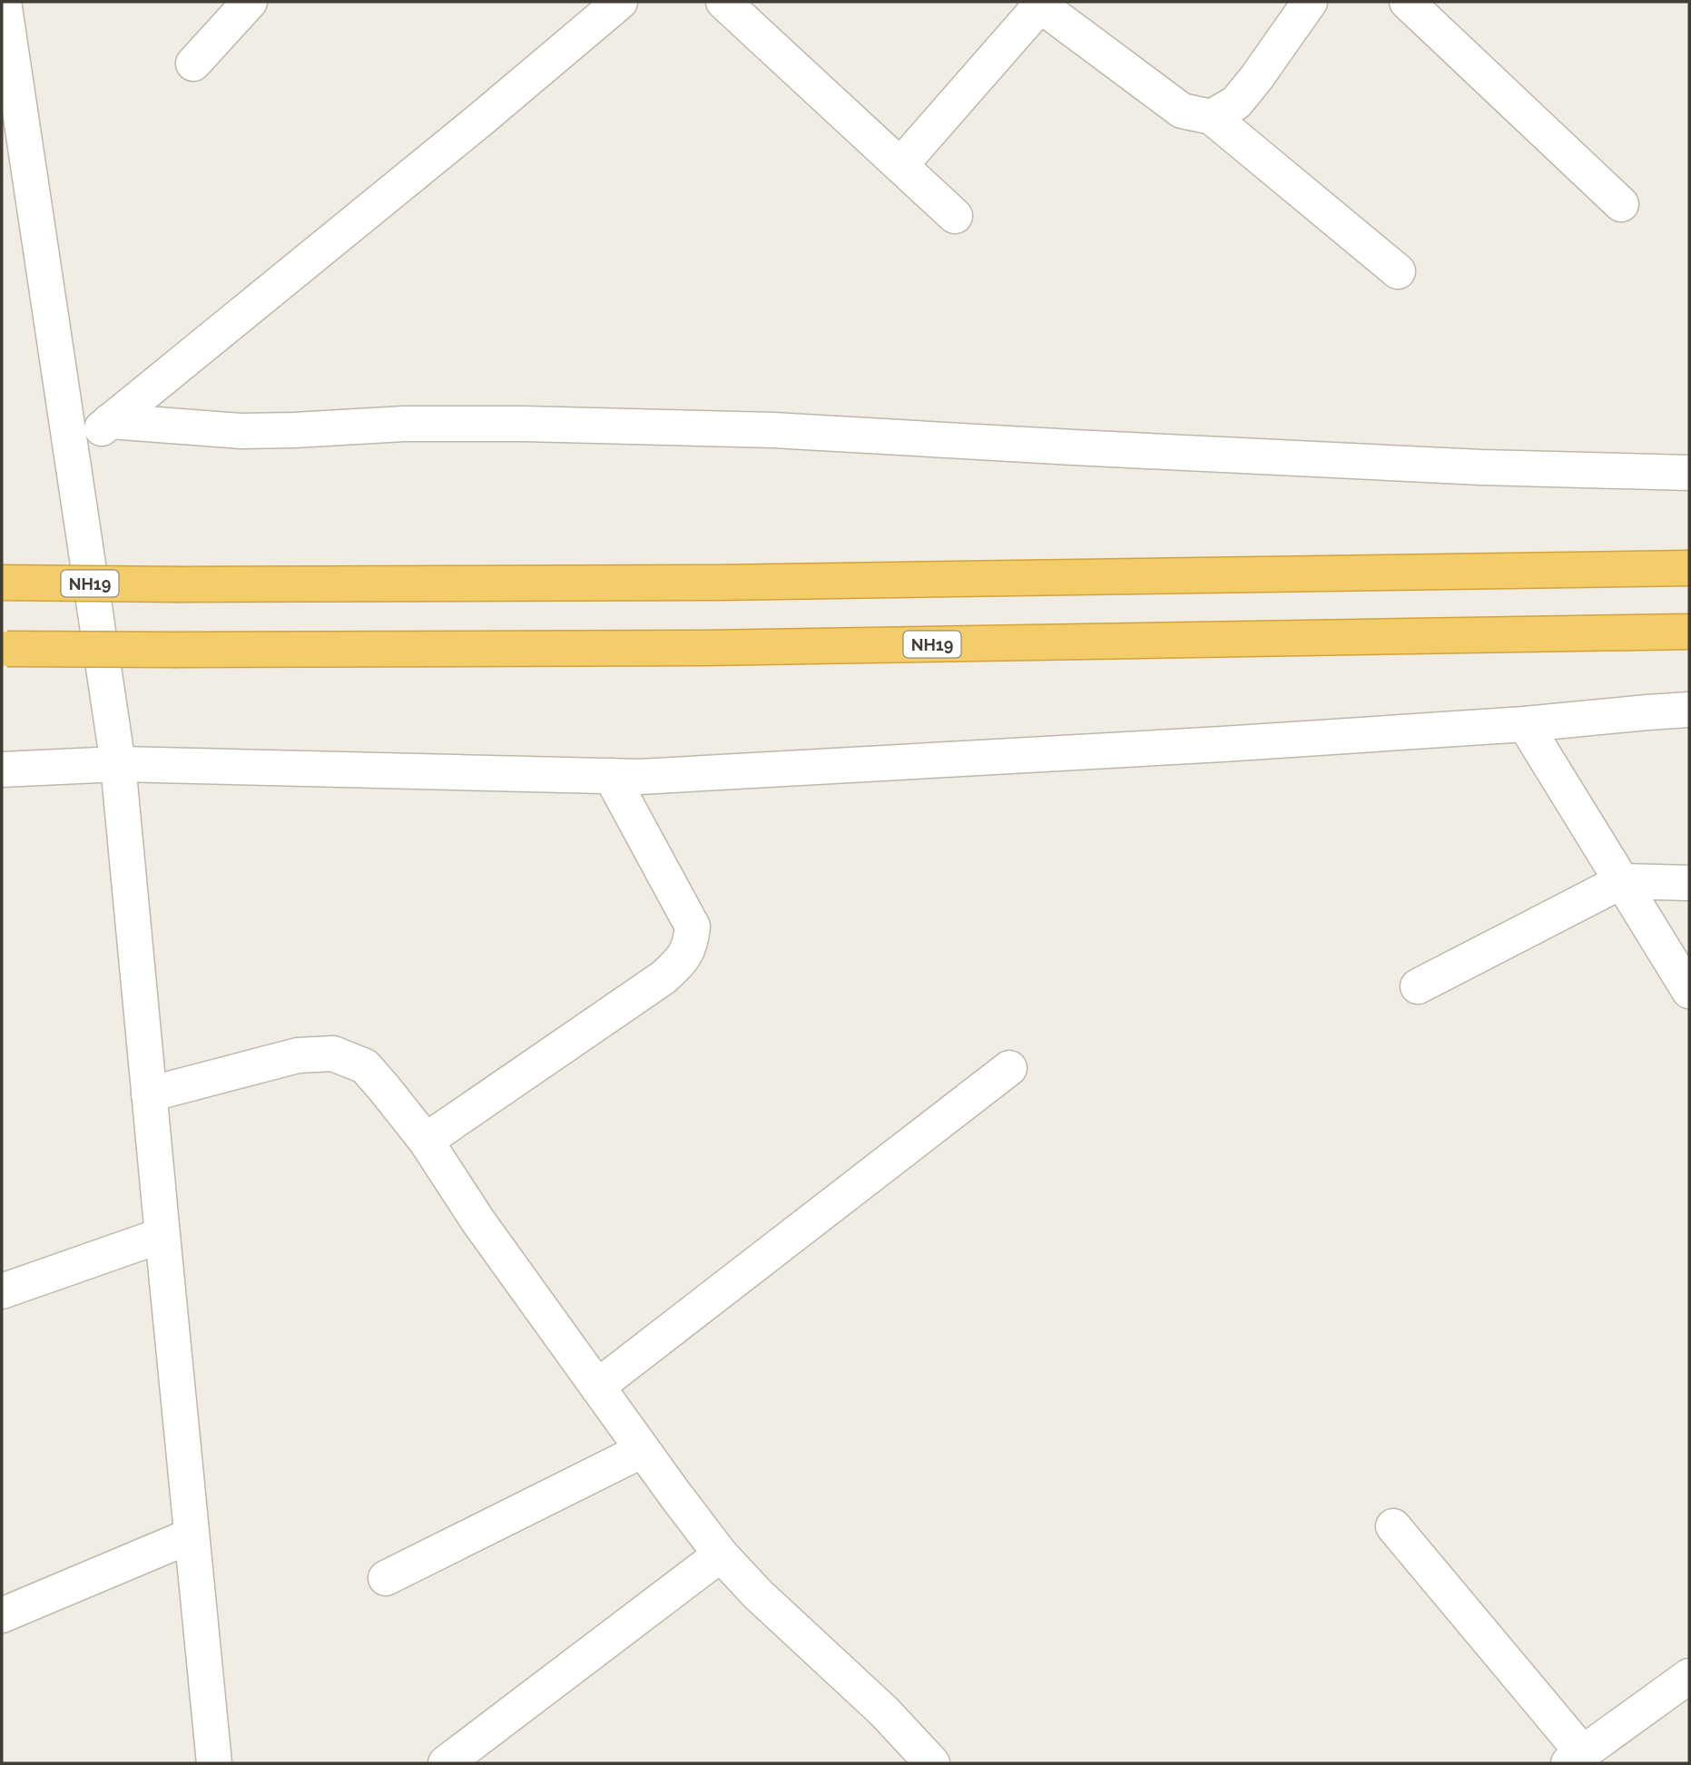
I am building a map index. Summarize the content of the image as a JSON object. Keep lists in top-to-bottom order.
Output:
{
  "streets": {
    "highway": ["NH19"]
  }
}
